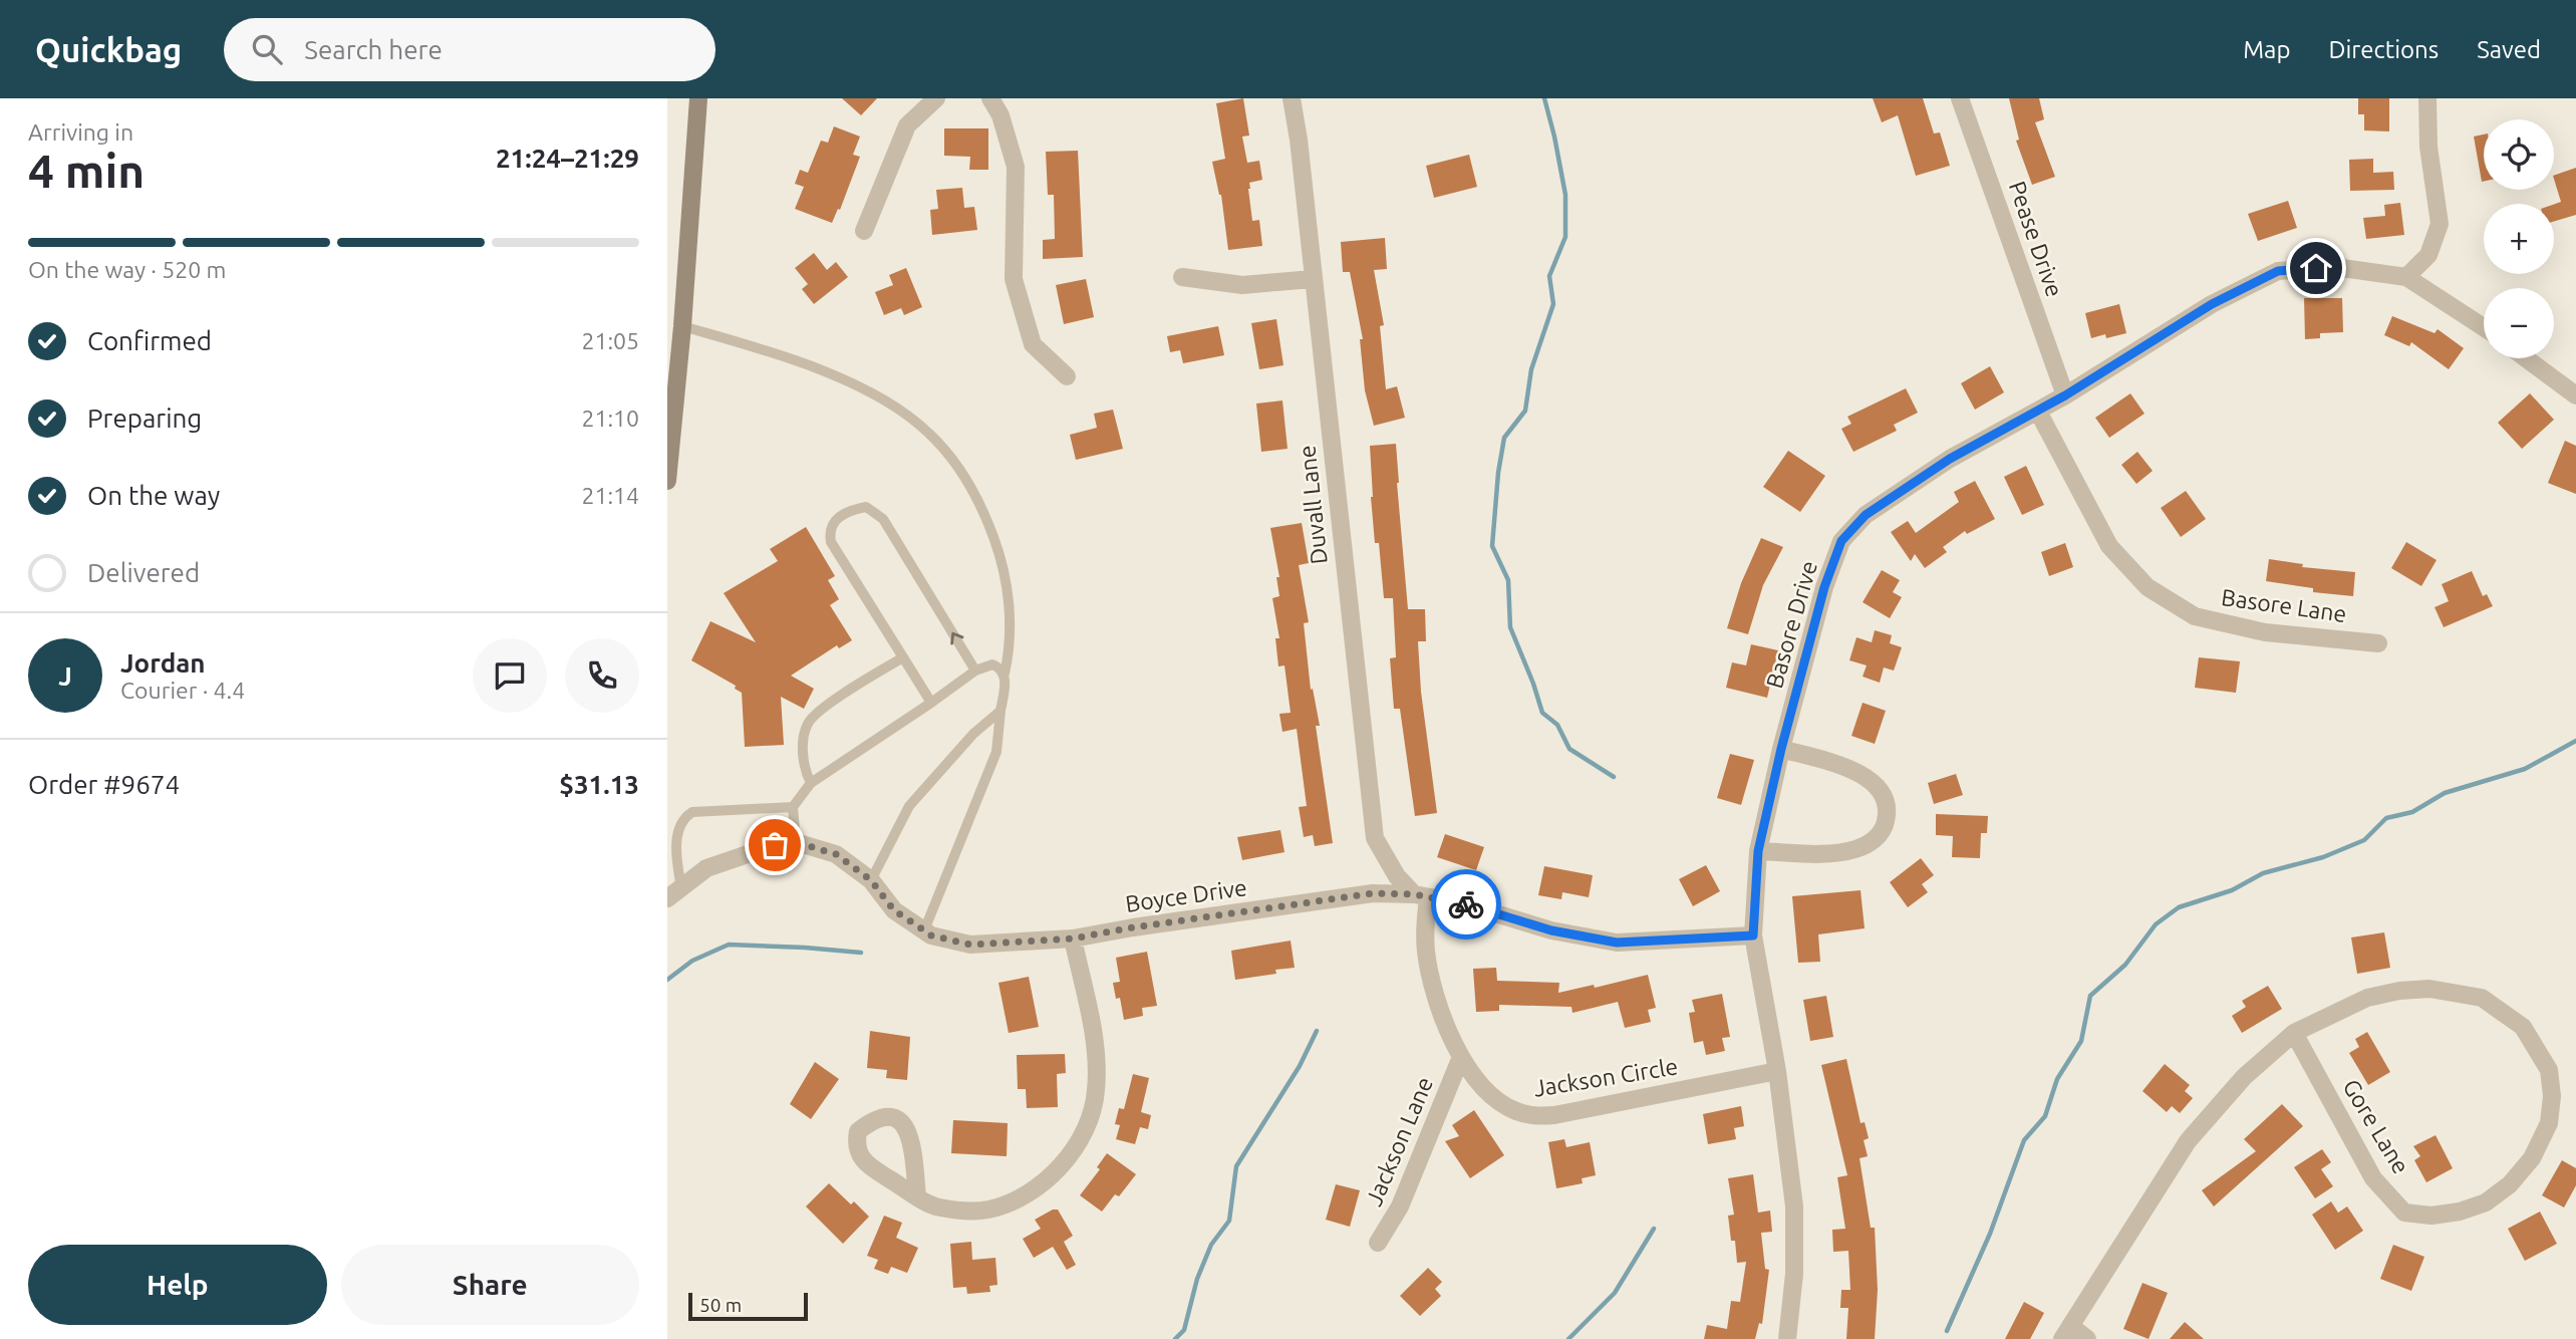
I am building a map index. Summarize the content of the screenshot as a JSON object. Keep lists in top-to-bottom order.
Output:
{
  "streets": {
    "street": [
      "Pease Drive",
      "Duvall Lane",
      "Basore Lane",
      "Basore Drive",
      "Boyce Drive",
      "Jackson Circle",
      "Gore Lane",
      "Jackson Lane"
    ]
  },
  "crossings": [
    ["Pease Drive", "Basore Drive"],
    ["Duvall Lane", "Boyce Drive"],
    ["Duvall Lane", "Jackson Circle"],
    ["Basore Lane", "Basore Drive"],
    ["Basore Drive", "Boyce Drive"],
    ["Basore Drive", "Jackson Circle"],
    ["Boyce Drive", "Jackson Circle"],
    ["Jackson Circle", "Jackson Lane"]
  ],
  "scale_bar": "50 m",
  "page": {
    "header": "Quickbag",
    "search": "Search here",
    "nav": ["Map", "Directions", "Saved"],
    "heading": ["4 min", "Arriving in", "21:24–21:29"],
    "panel": [
      "Jordan",
      "Courier · 4.4",
      "Order #9674",
      "$31.13"
    ],
    "map_buttons": ["+", "−"],
    "bar": "On the way · 520 m",
    "list": [
      ["Confirmed", "21:05"],
      ["Preparing", "21:10"],
      ["On the way", "21:14"],
      "Delivered"
    ],
    "round": "J",
    "buttons": ["Help", "Share"],
    "scale": "50 m"
  }
}
